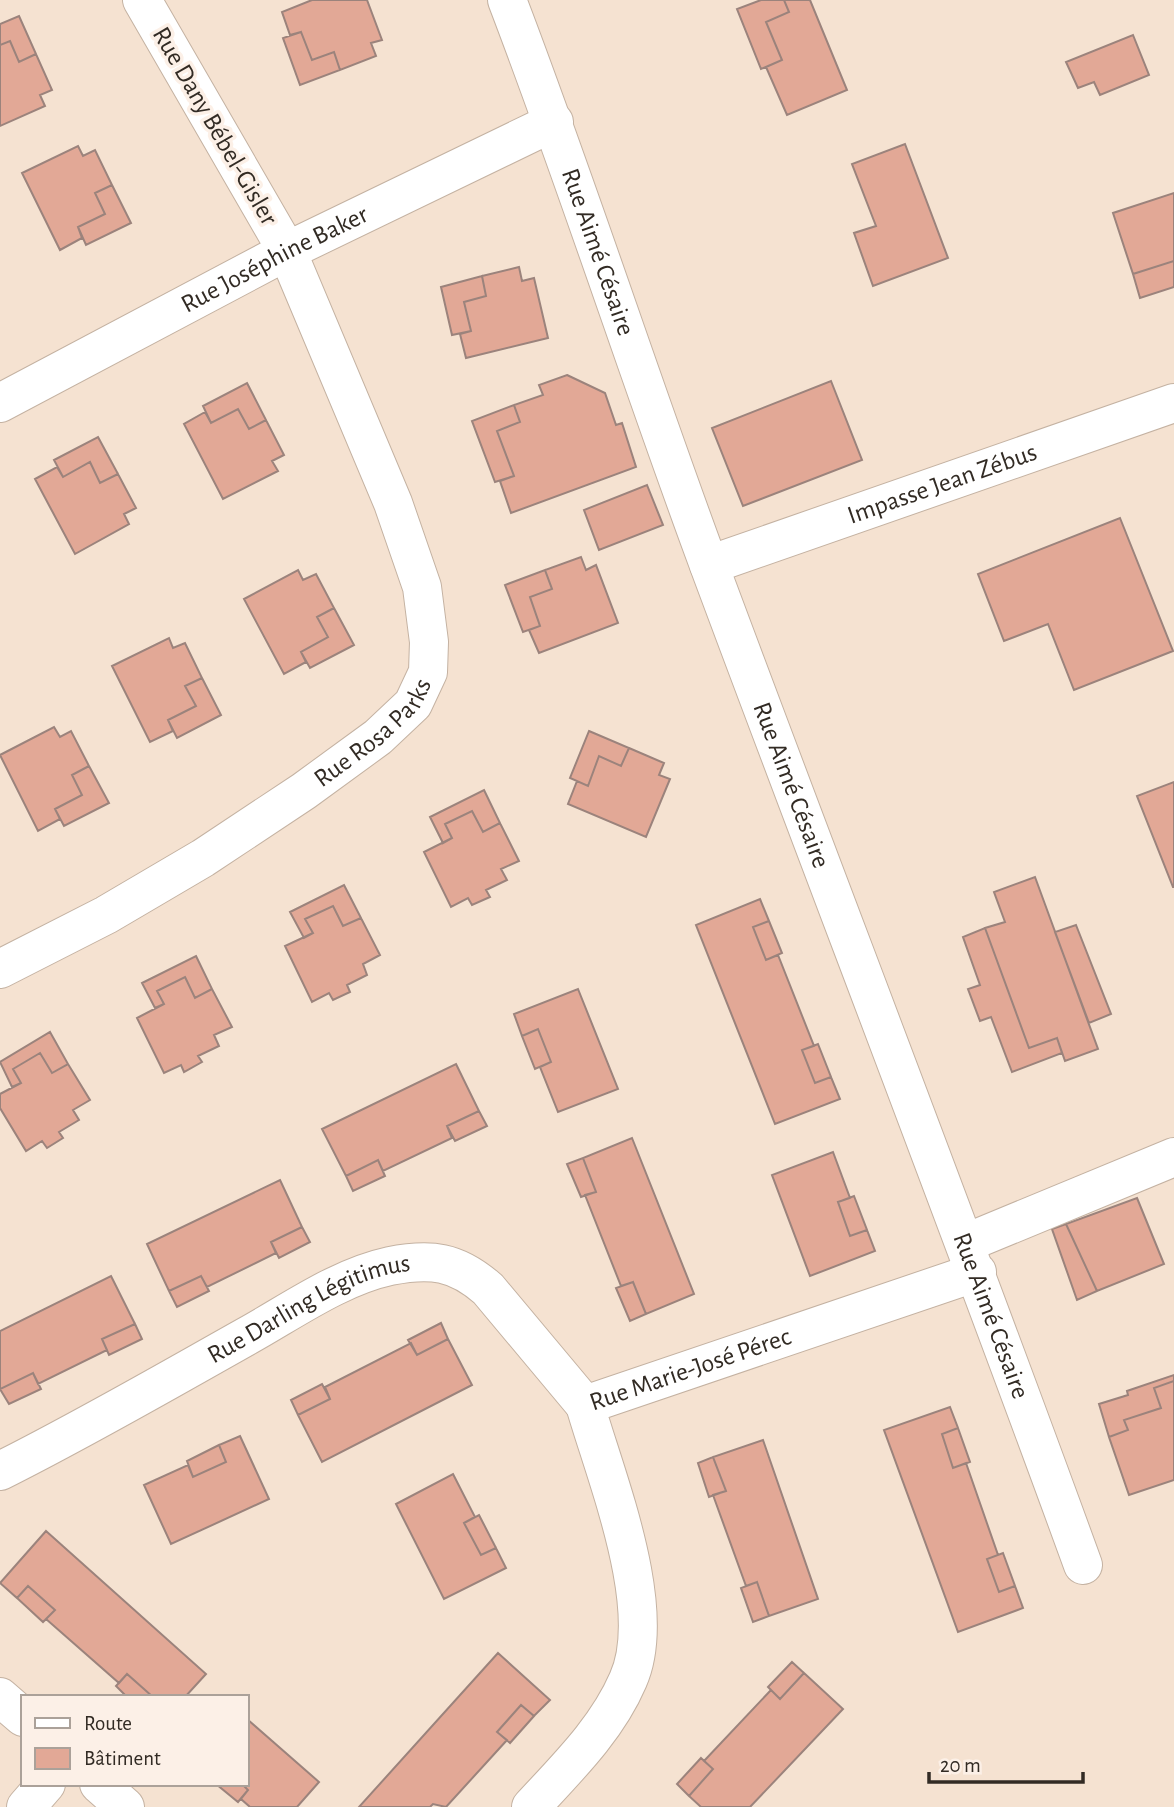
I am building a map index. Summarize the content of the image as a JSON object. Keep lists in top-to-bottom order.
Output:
{
  "streets": {
    "street": [
      "Rue Dany Bébel-Gisler",
      "Rue Aimé Césaire",
      "Rue Joséphine Baker",
      "Impasse Jean Zébus",
      "Rue Rosa Parks",
      "Rue Darling Légitimus",
      "Rue Marie-José Pérec"
    ]
  },
  "crossings": [
    ["Rue Dany Bébel-Gisler", "Rue Joséphine Baker"],
    ["Rue Dany Bébel-Gisler", "Rue Rosa Parks"],
    ["Rue Aimé Césaire", "Rue Joséphine Baker"],
    ["Rue Aimé Césaire", "Impasse Jean Zébus"],
    ["Rue Aimé Césaire", "Rue Marie-José Pérec"],
    ["Rue Joséphine Baker", "Rue Rosa Parks"],
    ["Rue Darling Légitimus", "Rue Marie-José Pérec"]
  ],
  "legend": ["Route", "Bâtiment"],
  "scale_bar": "20 m"
}
